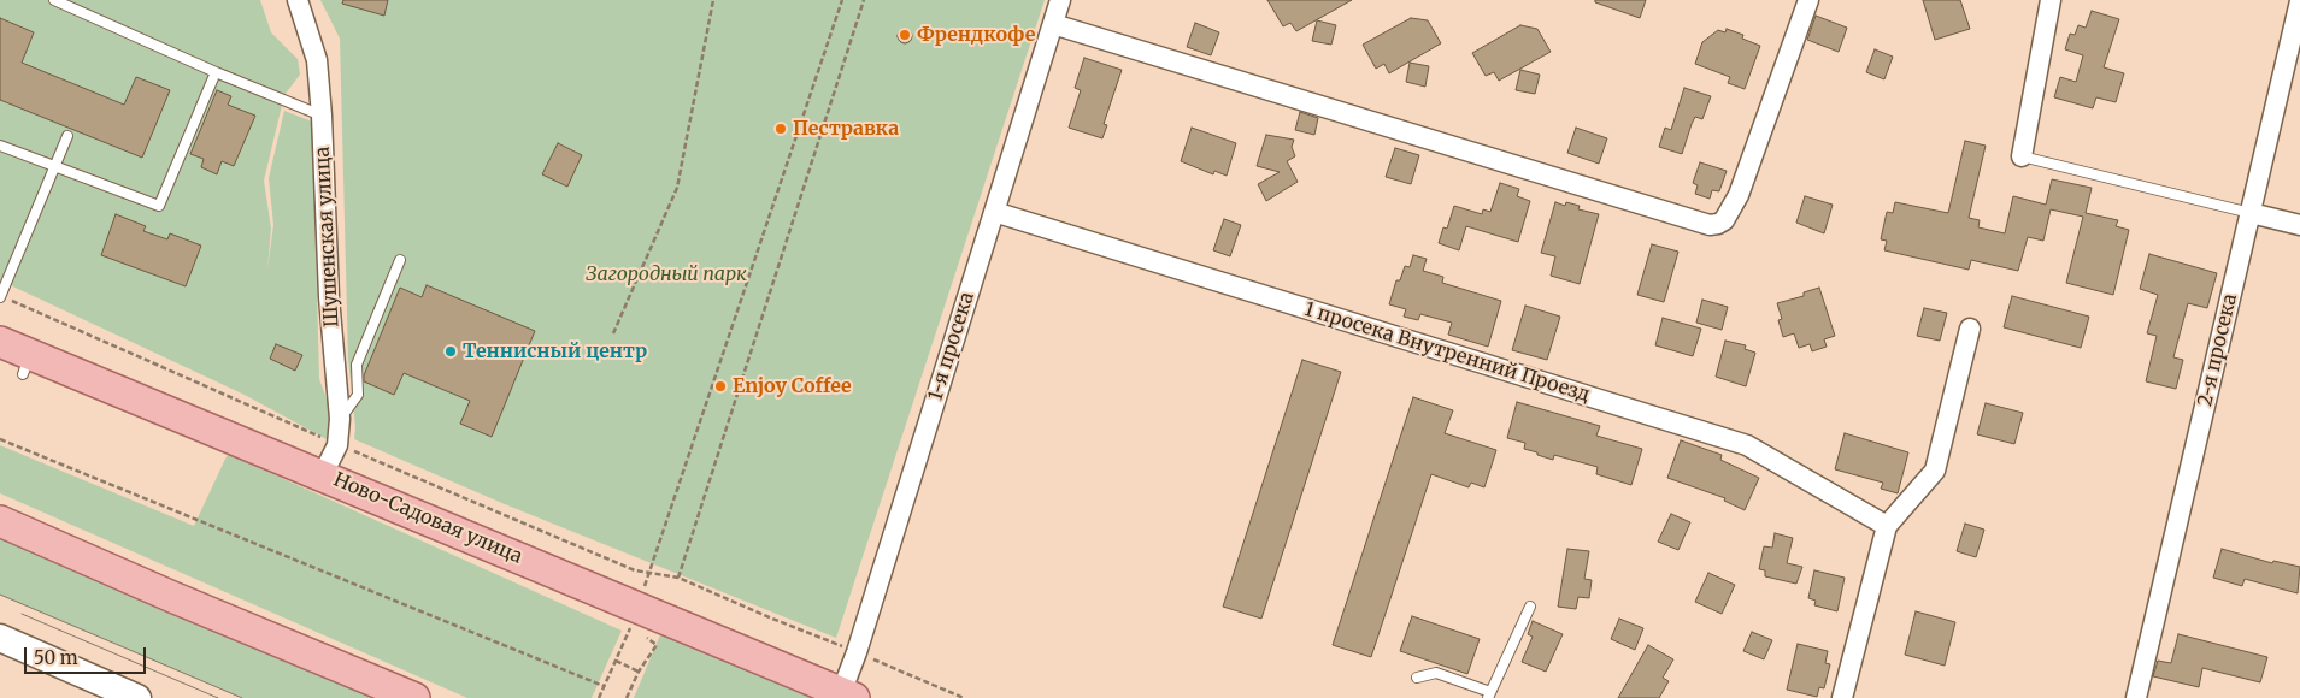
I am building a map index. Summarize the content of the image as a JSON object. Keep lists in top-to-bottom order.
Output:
{
  "streets": {
    "main road": ["Ново-Садовая улица"],
    "street": [
      "Шушенская улица",
      "1-я просека",
      "2-я просека",
      "1 просека Внутренний Проезд"
    ]
  },
  "crossings": [
    ["Шушенская улица", "Ново-Садовая улица"],
    ["1-я просека", "1 просека Внутренний Проезд"],
    ["1-я просека", "Ново-Садовая улица"]
  ],
  "parks": ["Загородный парк"],
  "places": [
    "Френдкофе",
    "Пестравка",
    "Теннисный центр",
    "Enjoy Coffee"
  ],
  "scale_bar": "50 m"
}
